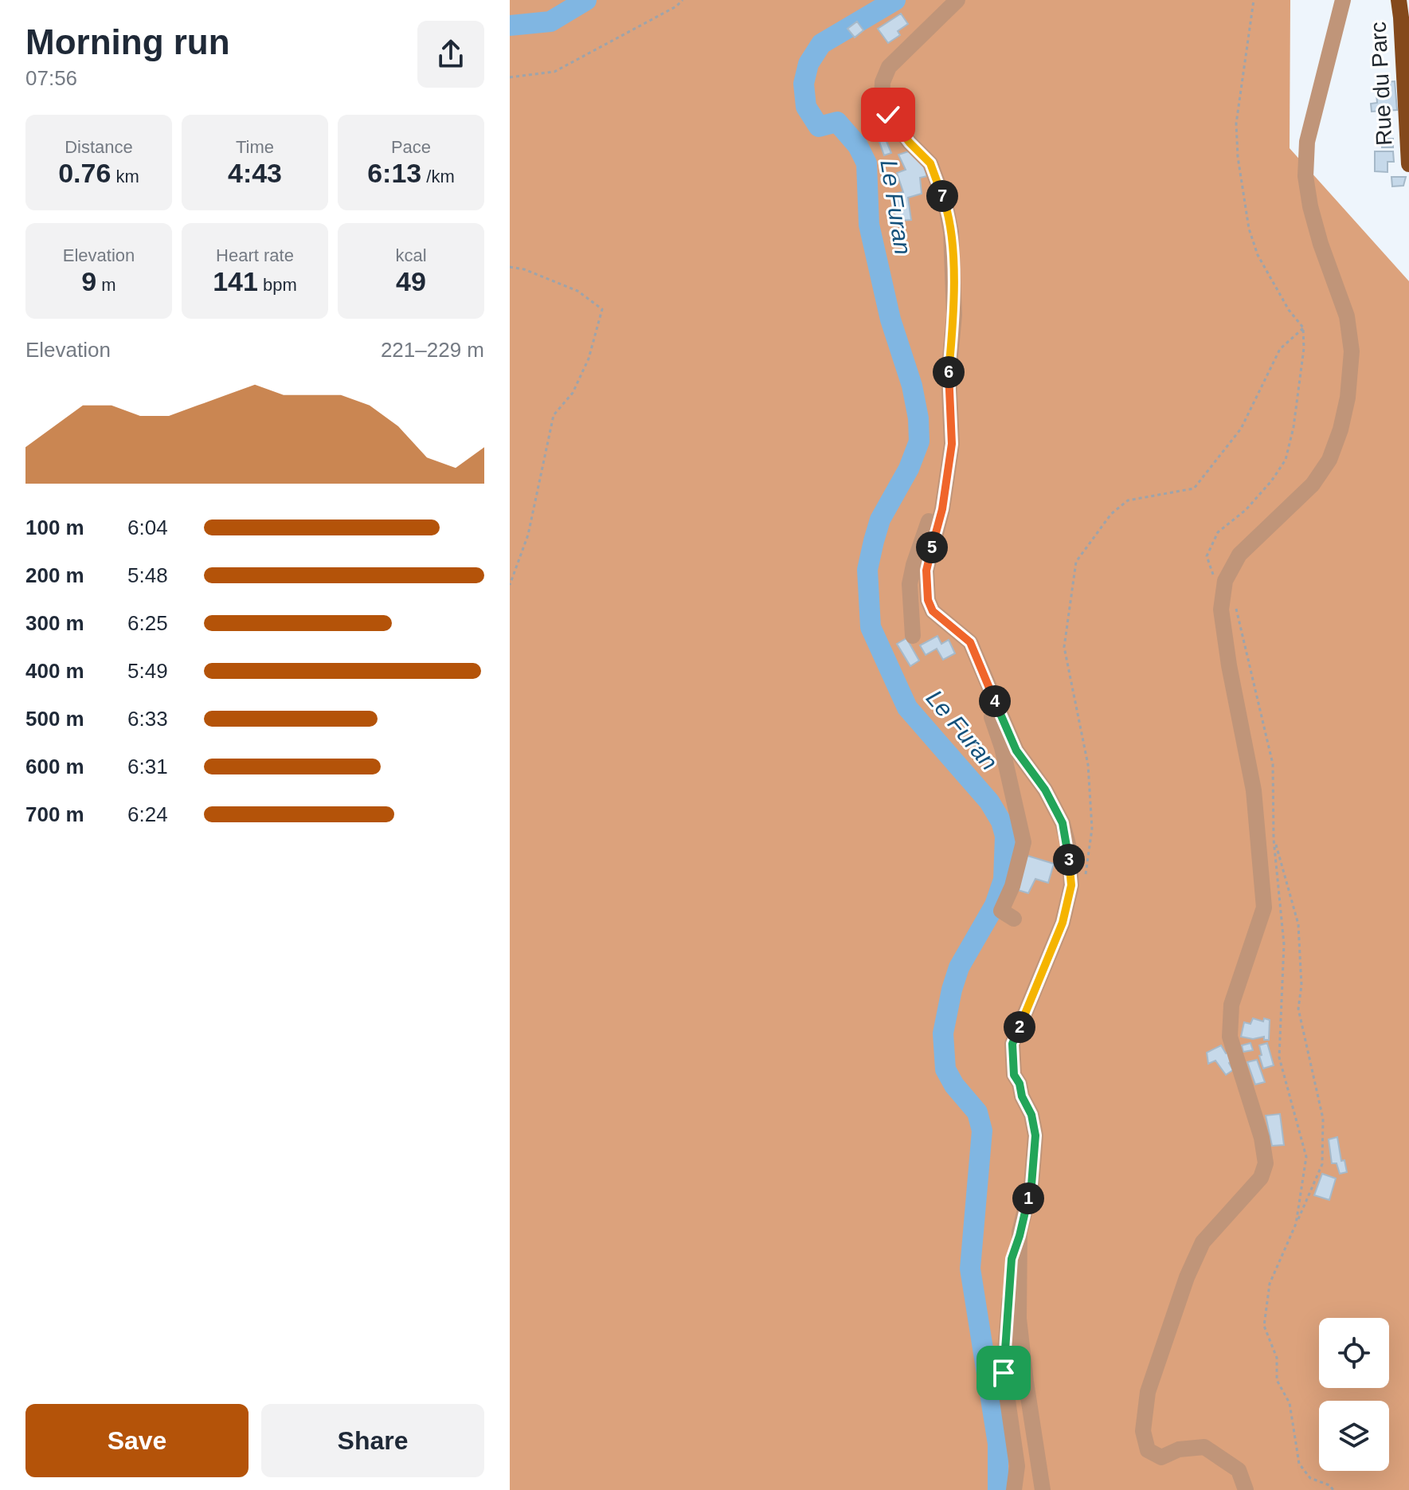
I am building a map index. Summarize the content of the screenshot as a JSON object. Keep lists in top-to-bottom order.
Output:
{
  "streets": {
    "main road": ["Rue du Parc"]
  },
  "water": ["Le Furan"],
  "page": {
    "heading": ["Morning run", "07:56"],
    "stats": [
      ["Distance", "0.76 km"],
      ["Time", "4:43"],
      ["Pace", "6:13 /km"],
      ["Elevation", "9 m"],
      ["Heart rate", "141 bpm"],
      ["kcal", "49"]
    ],
    "pins": [
      "7",
      "6",
      "5",
      "4",
      "3",
      "2",
      "1"
    ],
    "chart": ["Elevation", "221–229 m"],
    "list": [
      {
        "name": "100 m",
        "note": "6:04"
      },
      {
        "name": "200 m",
        "note": "5:48"
      },
      {
        "name": "300 m",
        "note": "6:25"
      },
      {
        "name": "400 m",
        "note": "5:49"
      },
      {
        "name": "500 m",
        "note": "6:33"
      },
      {
        "name": "600 m",
        "note": "6:31"
      },
      {
        "name": "700 m",
        "note": "6:24"
      }
    ],
    "buttons": ["Save", "Share"]
  }
}
